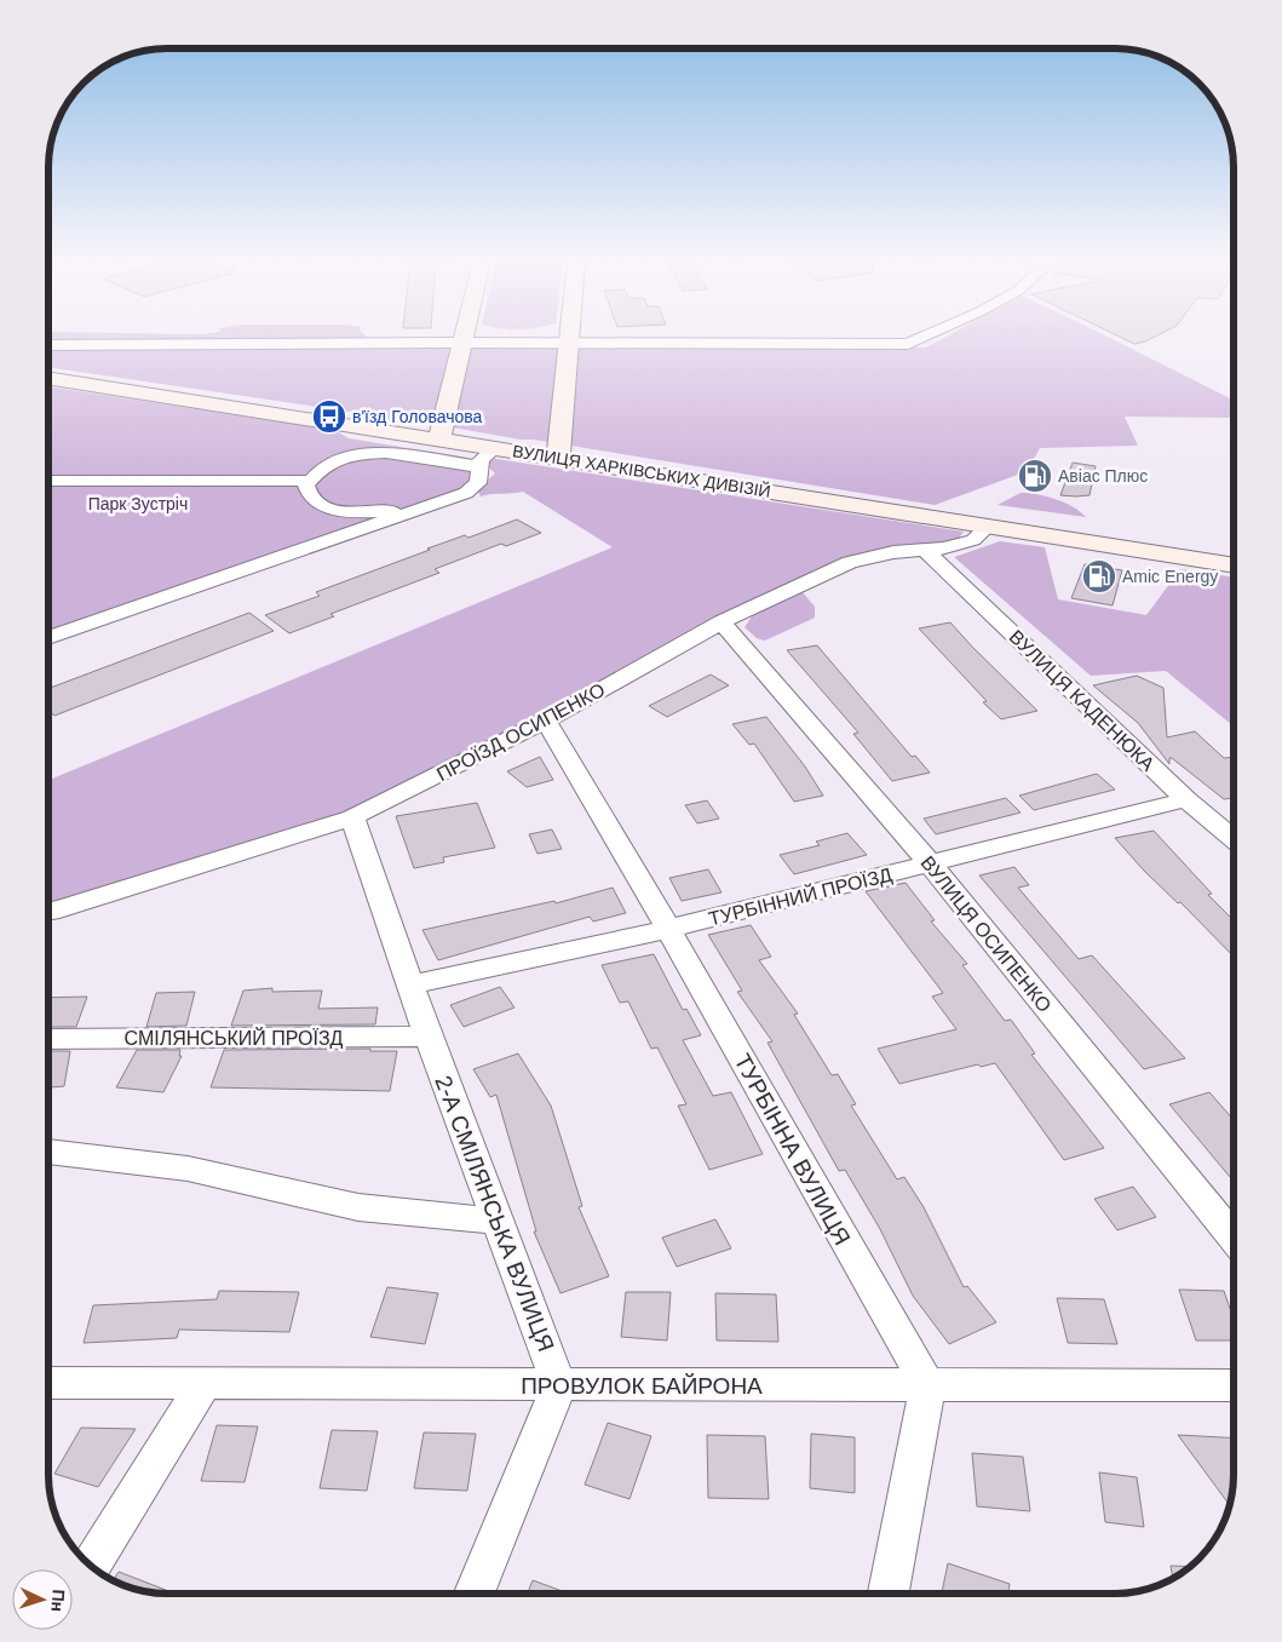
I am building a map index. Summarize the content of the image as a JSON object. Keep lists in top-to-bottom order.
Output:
{
  "streets": {
    "street": [
      "ВУЛИЦЯ ХАРКІВСЬКИХ ДИВІЗІЙ",
      "ВУЛИЦЯ КАДЕНЮКА",
      "ПРОЇЗД ОСИПЕНКО",
      "ТУРБІННИЙ ПРОЇЗД",
      "ВУЛИЦЯ ОСИПЕНКО",
      "СМІЛЯНСЬКИЙ ПРОЇЗД",
      "ТУРБІННА ВУЛИЦЯ",
      "2-А СМІЛЯНСЬКА ВУЛИЦЯ",
      "ПРОВУЛОК БАЙРОНА"
    ]
  },
  "crossings": [
    ["ВУЛИЦЯ ХАРКІВСЬКИХ ДИВІЗІЙ", "ПРОЇЗД ОСИПЕНКО"],
    ["ВУЛИЦЯ КАДЕНЮКА", "ПРОЇЗД ОСИПЕНКО"],
    ["ВУЛИЦЯ КАДЕНЮКА", "ТУРБІННИЙ ПРОЇЗД"],
    ["ПРОЇЗД ОСИПЕНКО", "ВУЛИЦЯ ОСИПЕНКО"],
    ["ПРОЇЗД ОСИПЕНКО", "ТУРБІННА ВУЛИЦЯ"],
    ["ПРОЇЗД ОСИПЕНКО", "2-А СМІЛЯНСЬКА ВУЛИЦЯ"],
    ["ТУРБІННИЙ ПРОЇЗД", "ВУЛИЦЯ ОСИПЕНКО"],
    ["ТУРБІННИЙ ПРОЇЗД", "ТУРБІННА ВУЛИЦЯ"],
    ["ТУРБІННИЙ ПРОЇЗД", "2-А СМІЛЯНСЬКА ВУЛИЦЯ"],
    ["СМІЛЯНСЬКИЙ ПРОЇЗД", "2-А СМІЛЯНСЬКА ВУЛИЦЯ"],
    ["ТУРБІННА ВУЛИЦЯ", "ПРОВУЛОК БАЙРОНА"],
    ["2-А СМІЛЯНСЬКА ВУЛИЦЯ", "ПРОВУЛОК БАЙРОНА"]
  ],
  "parks": ["Парк Зустріч"],
  "places": {
    "bus stop": ["в'їзд Головачова"],
    "fuel station": ["Авіас Плюс", "Amic Energy"]
  },
  "north": "right"
}
